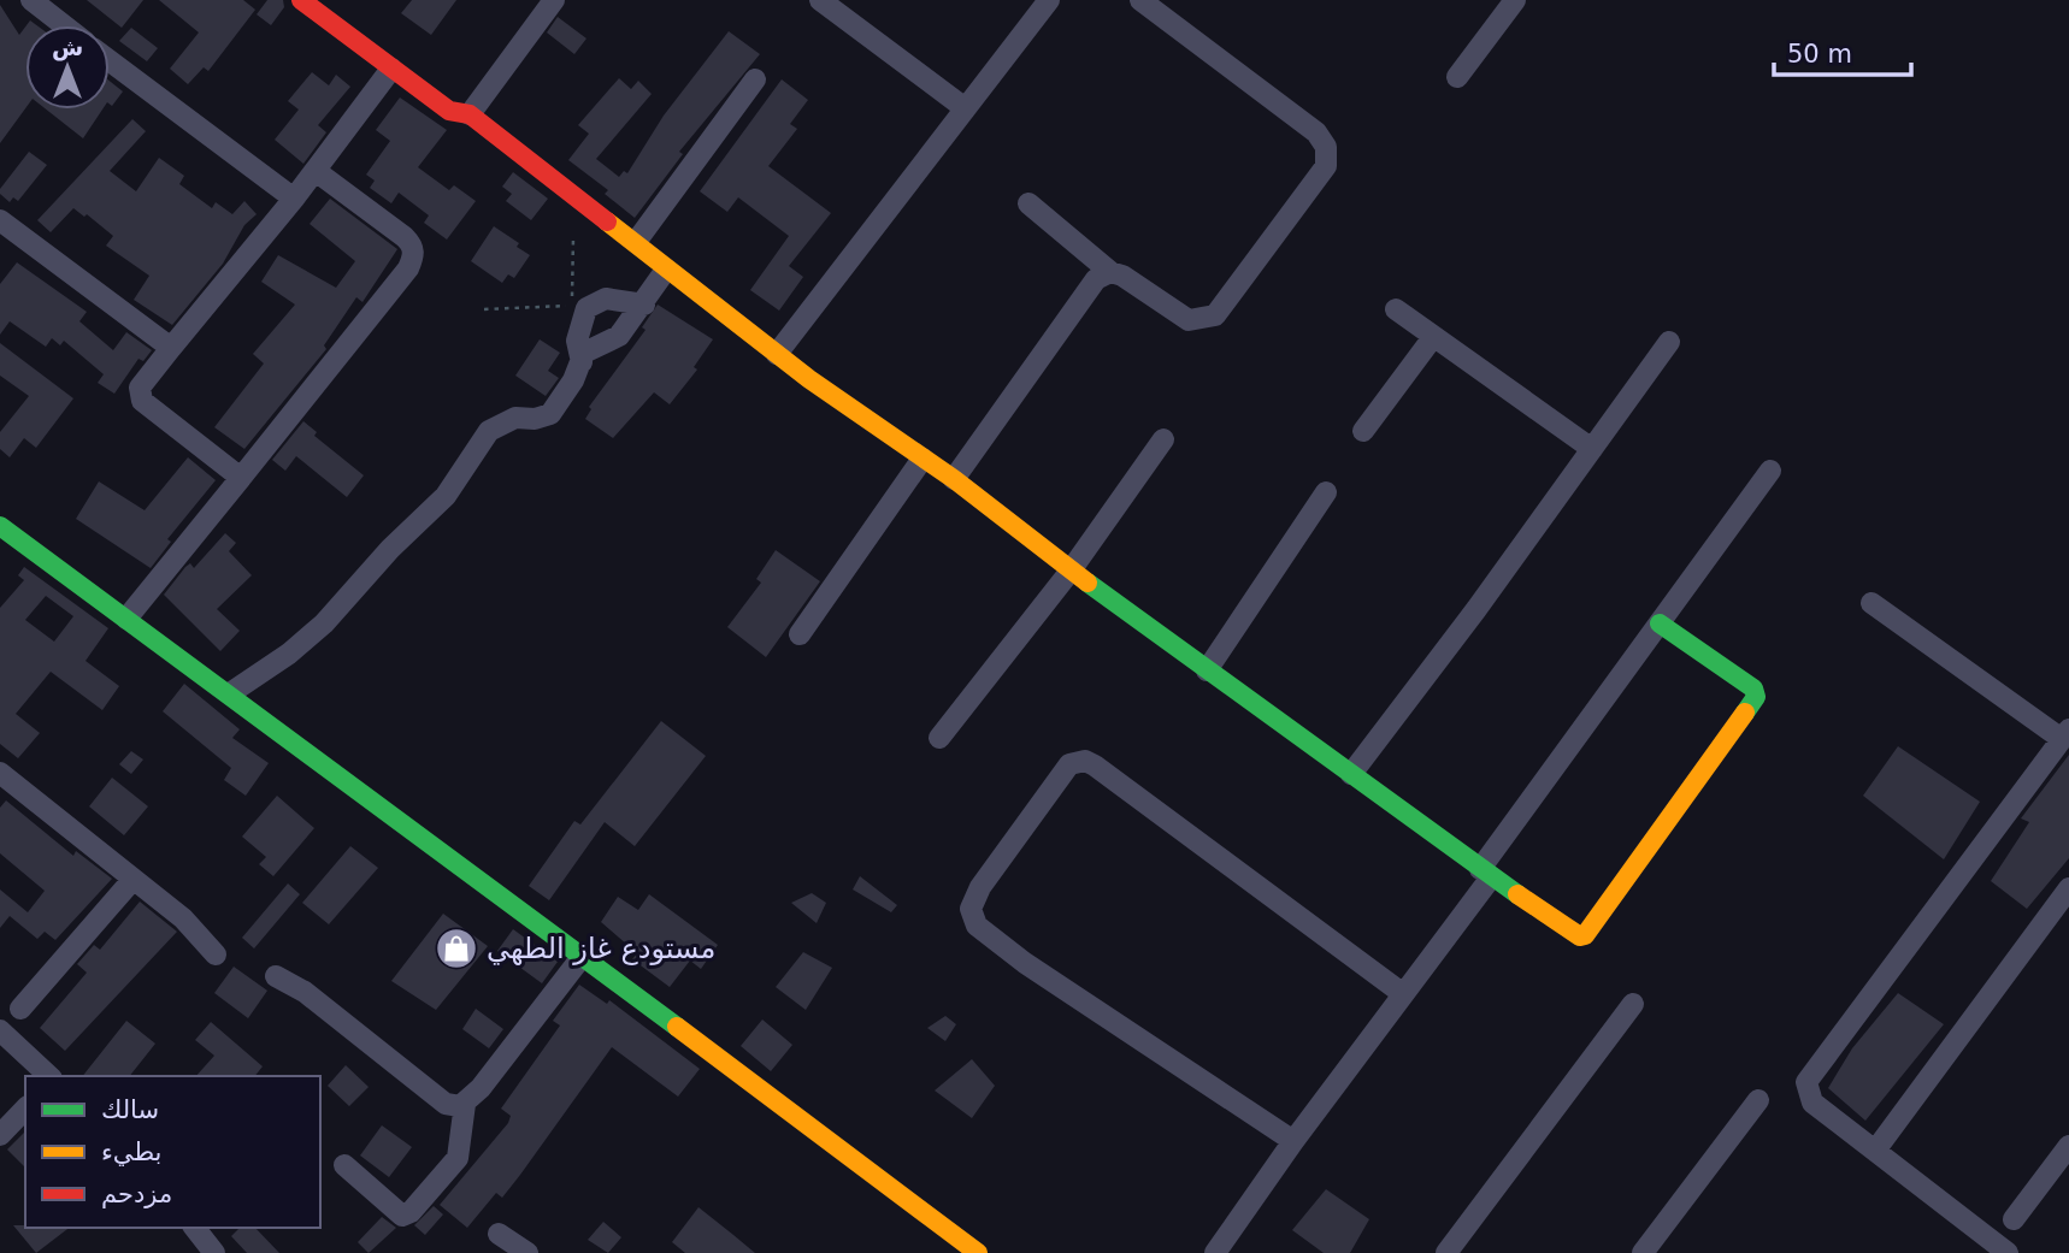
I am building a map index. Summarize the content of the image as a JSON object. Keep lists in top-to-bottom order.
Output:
{
  "places": {
    "shop": ["مستودع غاز الطهي"]
  },
  "legend": ["سالك", "بطيء", "مزدحم"],
  "scale_bar": "50 m",
  "north": "top"
}
